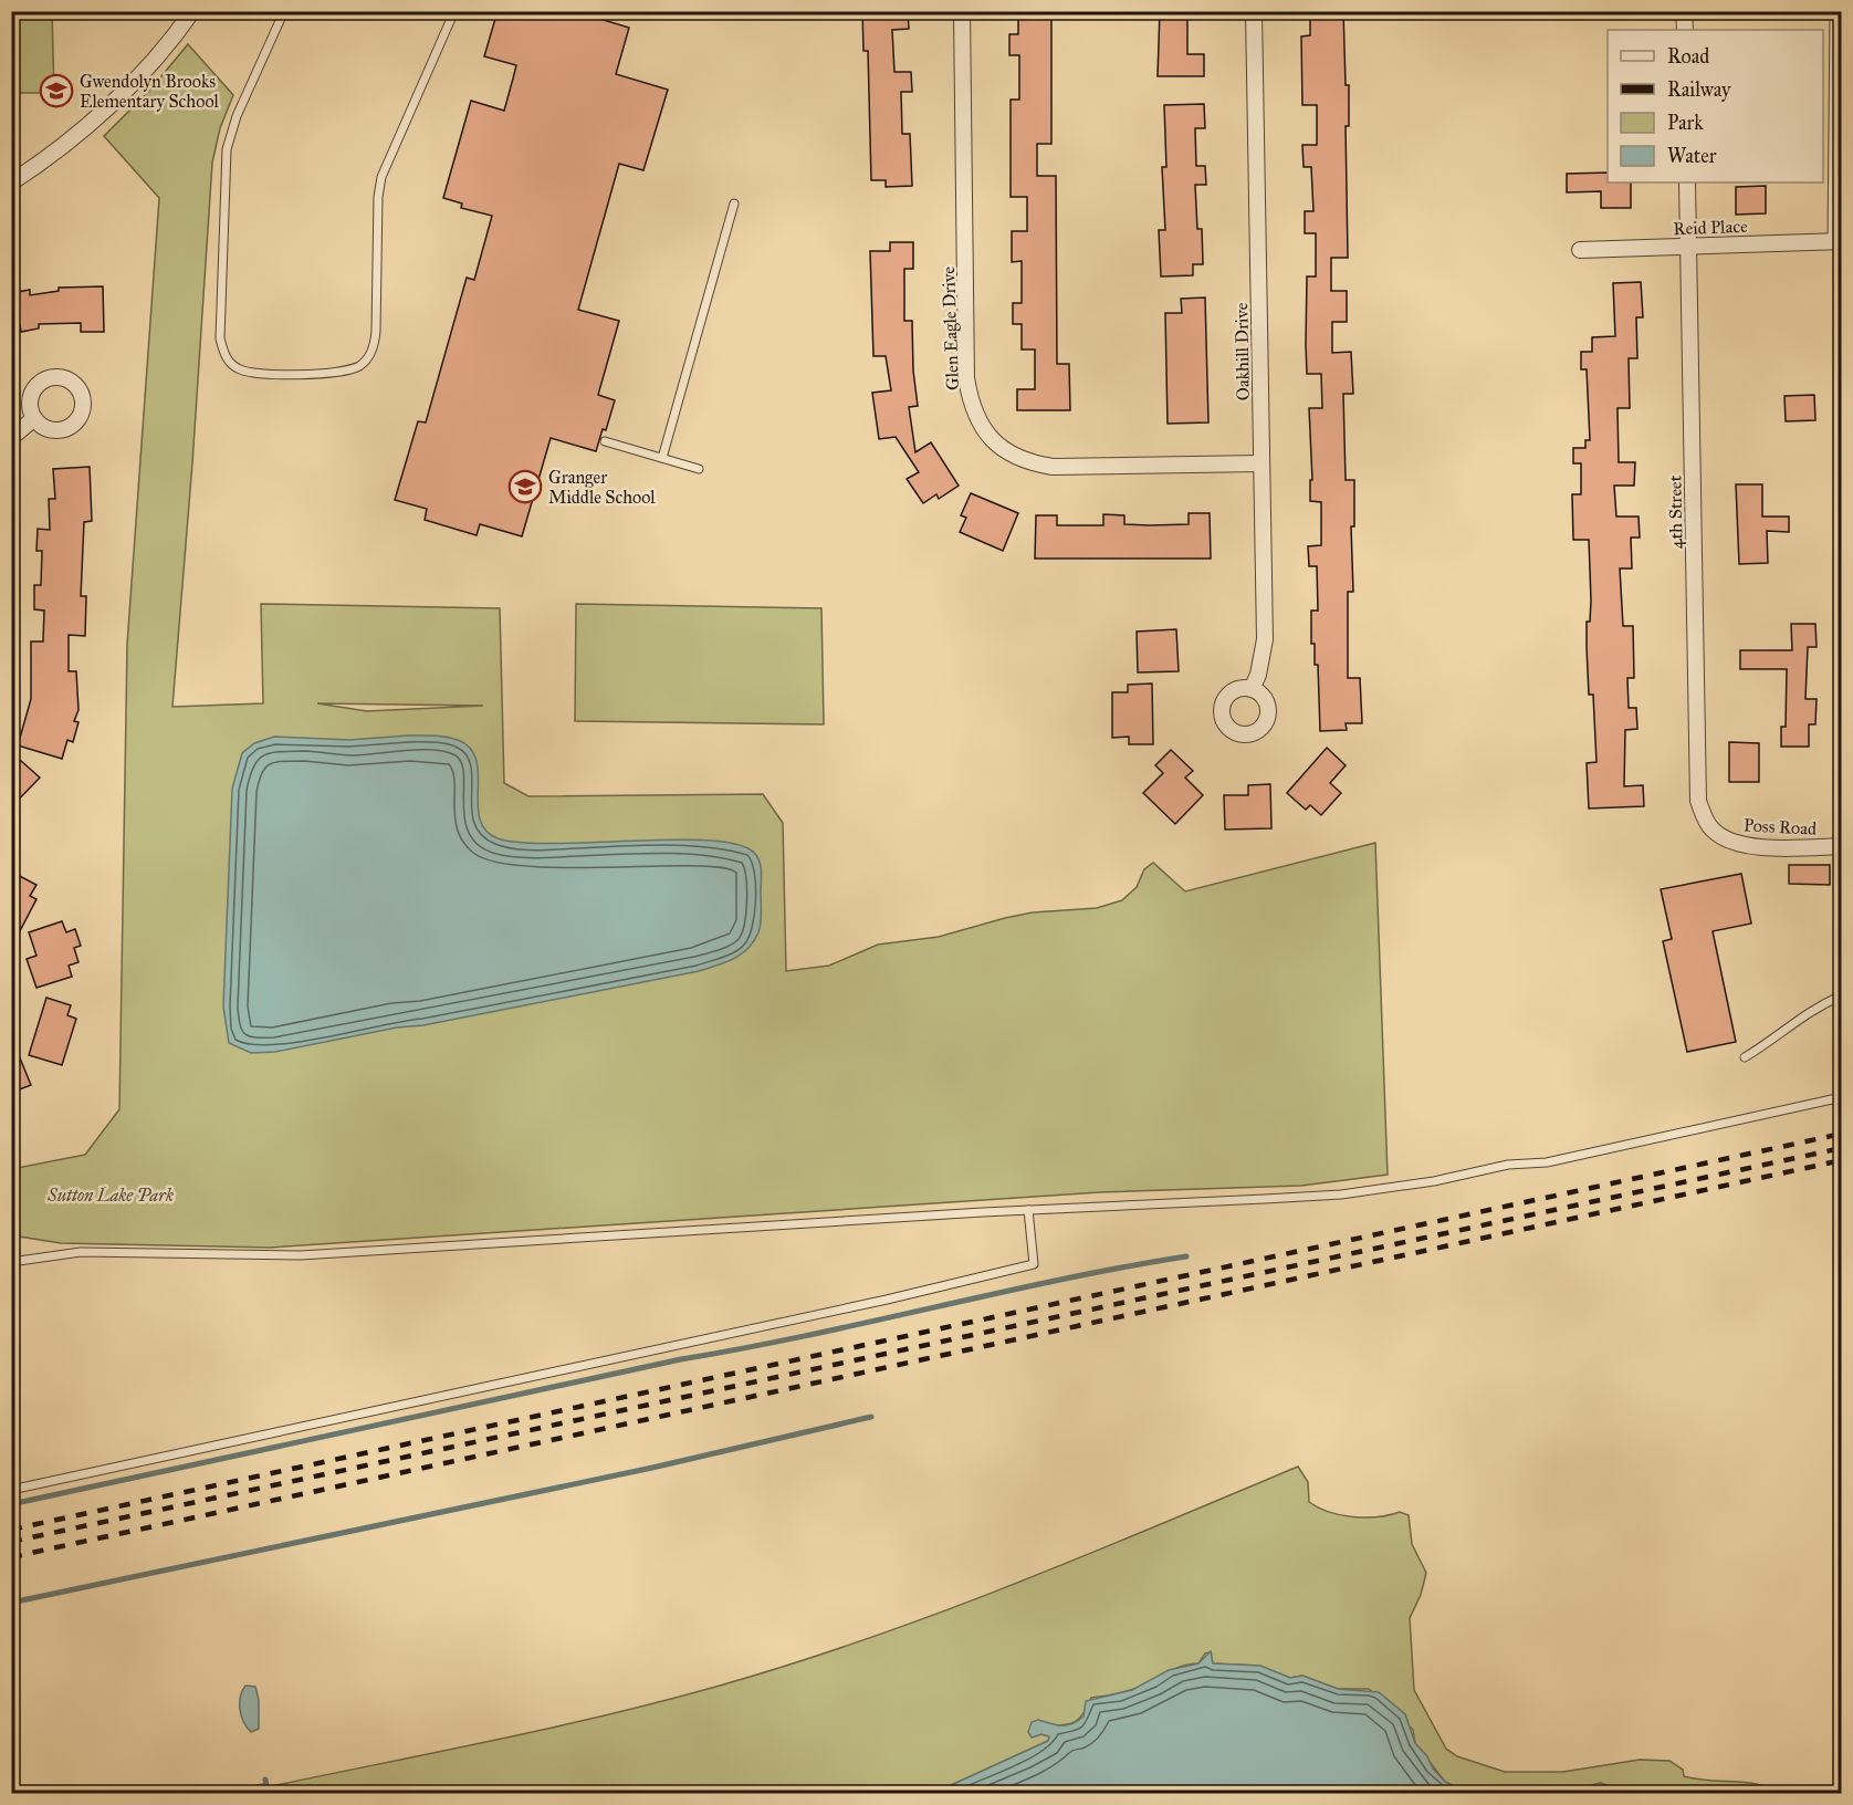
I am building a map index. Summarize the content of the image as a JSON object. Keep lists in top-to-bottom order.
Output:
{
  "streets": {
    "street": [
      "Reid Place",
      "Glen Eagle Drive",
      "Oakhill Drive",
      "4th Street",
      "Poss Road"
    ]
  },
  "crossings": [
    ["Reid Place", "4th Street"],
    ["Glen Eagle Drive", "Oakhill Drive"],
    ["4th Street", "Poss Road"]
  ],
  "parks": ["Sutton Lake Park"],
  "places": {
    "school or university": ["Gwendolyn Brooks Elementary School", "Granger Middle School"]
  },
  "legend": [
    "Road",
    "Railway",
    "Park",
    "Water"
  ]
}
